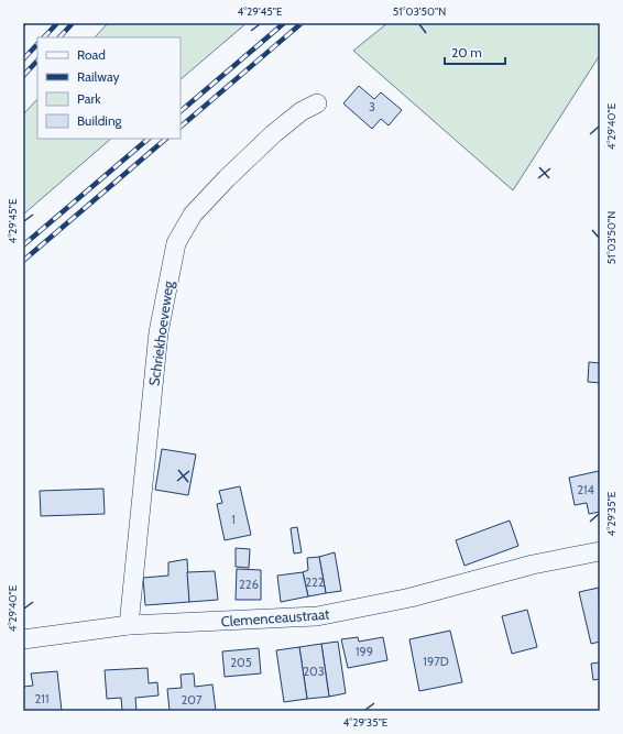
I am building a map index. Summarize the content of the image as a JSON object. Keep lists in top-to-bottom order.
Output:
{
  "streets": {
    "street": ["Schriekhoeveweg", "Clemenceaustraat"]
  },
  "crossings": [
    ["Schriekhoeveweg", "Clemenceaustraat"]
  ],
  "house_numbers": [
    "3",
    "214",
    "1",
    "222",
    "226",
    "199",
    "197D",
    "205",
    "203",
    "211",
    "207"
  ],
  "legend": [
    "Road",
    "Railway",
    "Park",
    "Building"
  ],
  "scale_bar": "20 m",
  "coordinates": [
    "4°29'45\"E",
    "51°03'50\"N",
    "4°29'40\"E",
    "4°29'35\"E"
  ]
}
